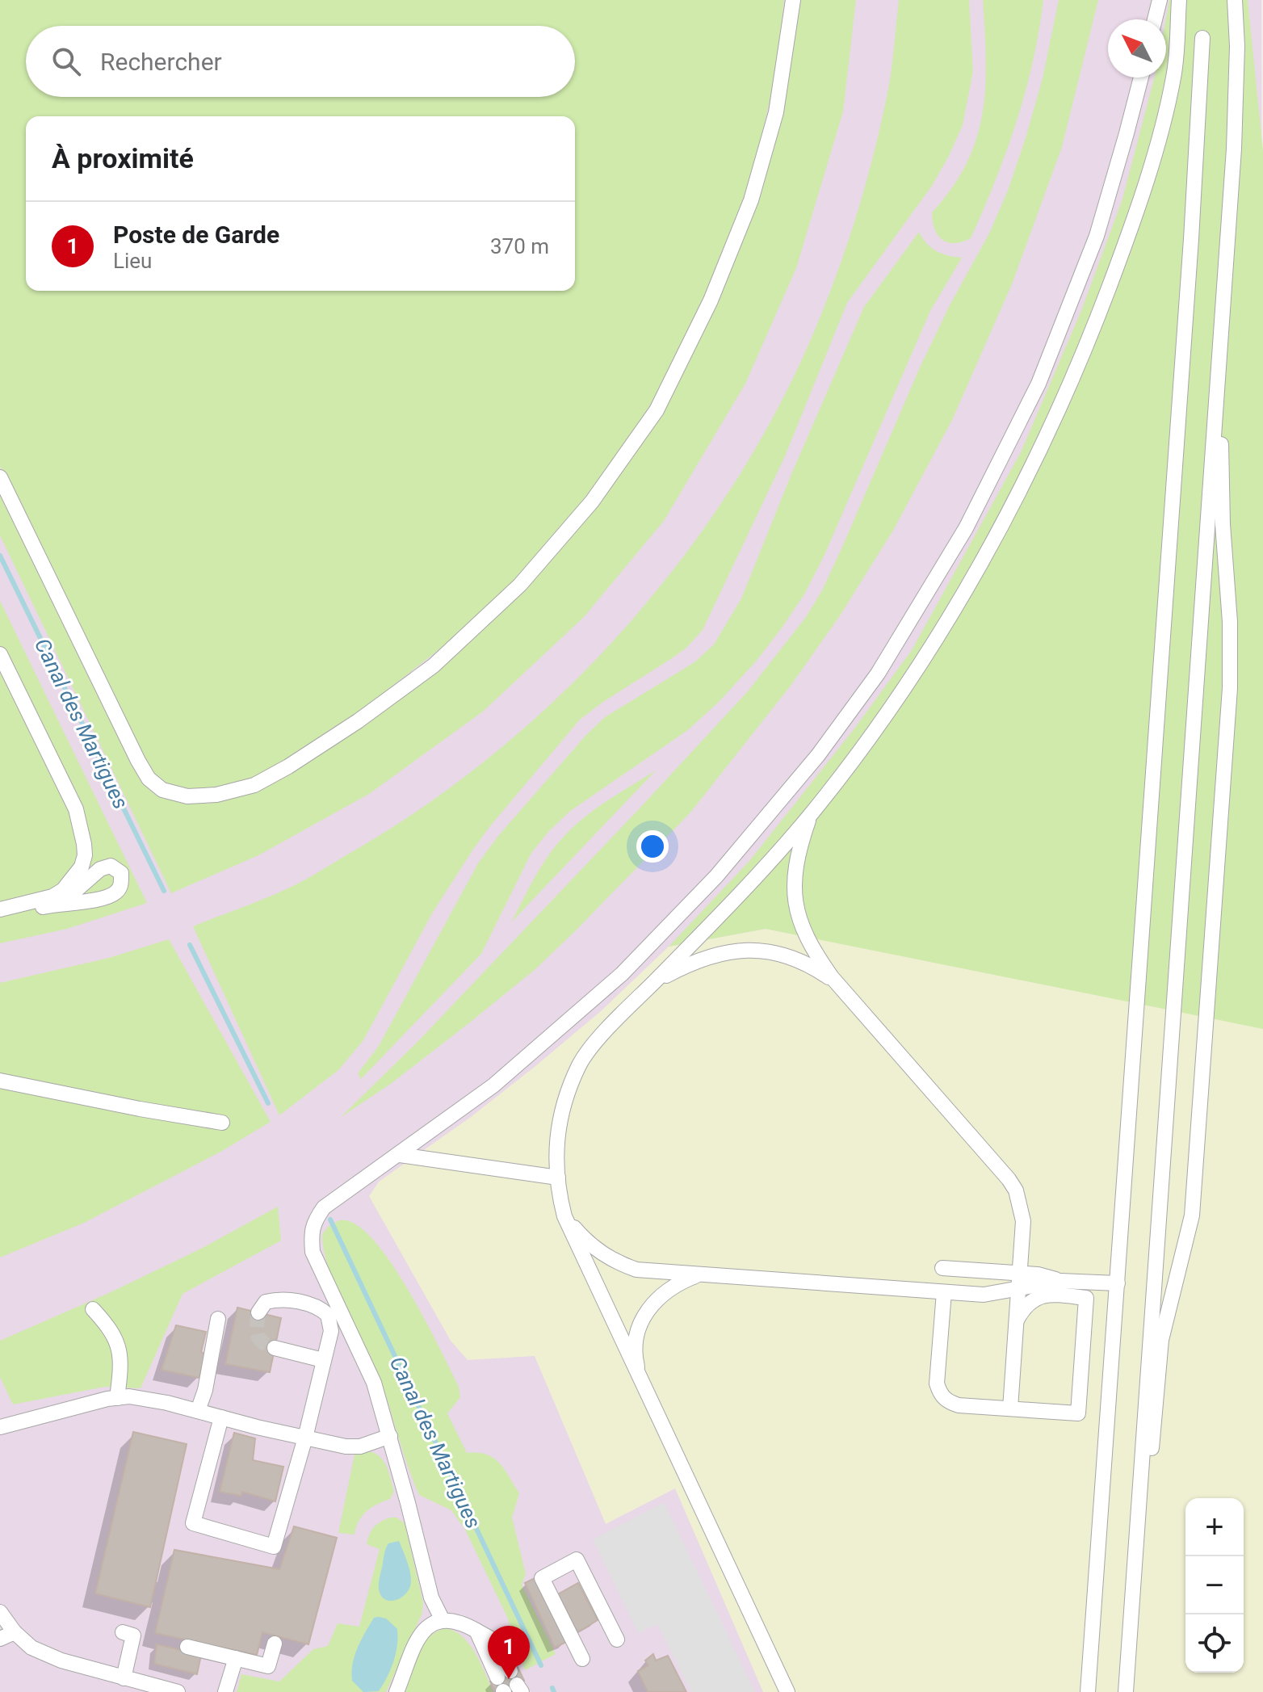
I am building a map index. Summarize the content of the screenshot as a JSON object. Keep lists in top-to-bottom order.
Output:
{
  "water": ["Canal des Martigues"],
  "north": "top left",
  "page": {
    "search": "Rechercher",
    "heading": "À proximité",
    "list": [
      {
        "mark": "1",
        "name": "Poste de Garde",
        "note": "Lieu",
        "value": "370 m"
      }
    ],
    "map_buttons": ["+", "−"],
    "pins": "1"
  }
}
